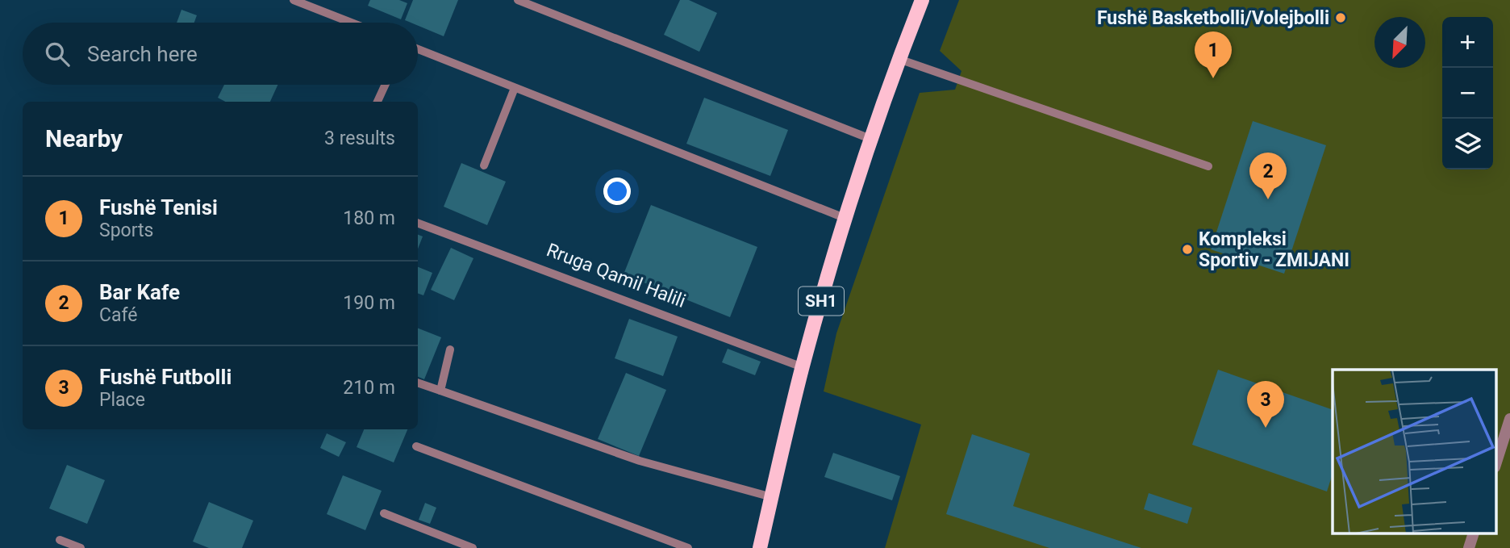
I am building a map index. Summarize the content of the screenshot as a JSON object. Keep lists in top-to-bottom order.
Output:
{
  "streets": {
    "main road": ["SH1"],
    "lane": ["Rruga Qamil Halili"]
  },
  "crossings": [
    ["Rruga Qamil Halili", "SH1"]
  ],
  "places": ["Fushë Basketbolli/Volejbolli", "Kompleksi Sportiv - ZMIJANI"],
  "north": "bottom left",
  "page": {
    "map_buttons": ["+", "−"],
    "search": "Search here",
    "pins": ["1", "2", "3"],
    "heading": ["Nearby", "3 results"],
    "list": [
      {
        "mark": "1",
        "name": "Fushë Tenisi",
        "note": "Sports",
        "value": "180 m"
      },
      {
        "mark": "2",
        "name": "Bar Kafe",
        "note": "Café",
        "value": "190 m"
      },
      {
        "mark": "3",
        "name": "Fushë Futbolli",
        "note": "Place",
        "value": "210 m"
      }
    ]
  }
}
